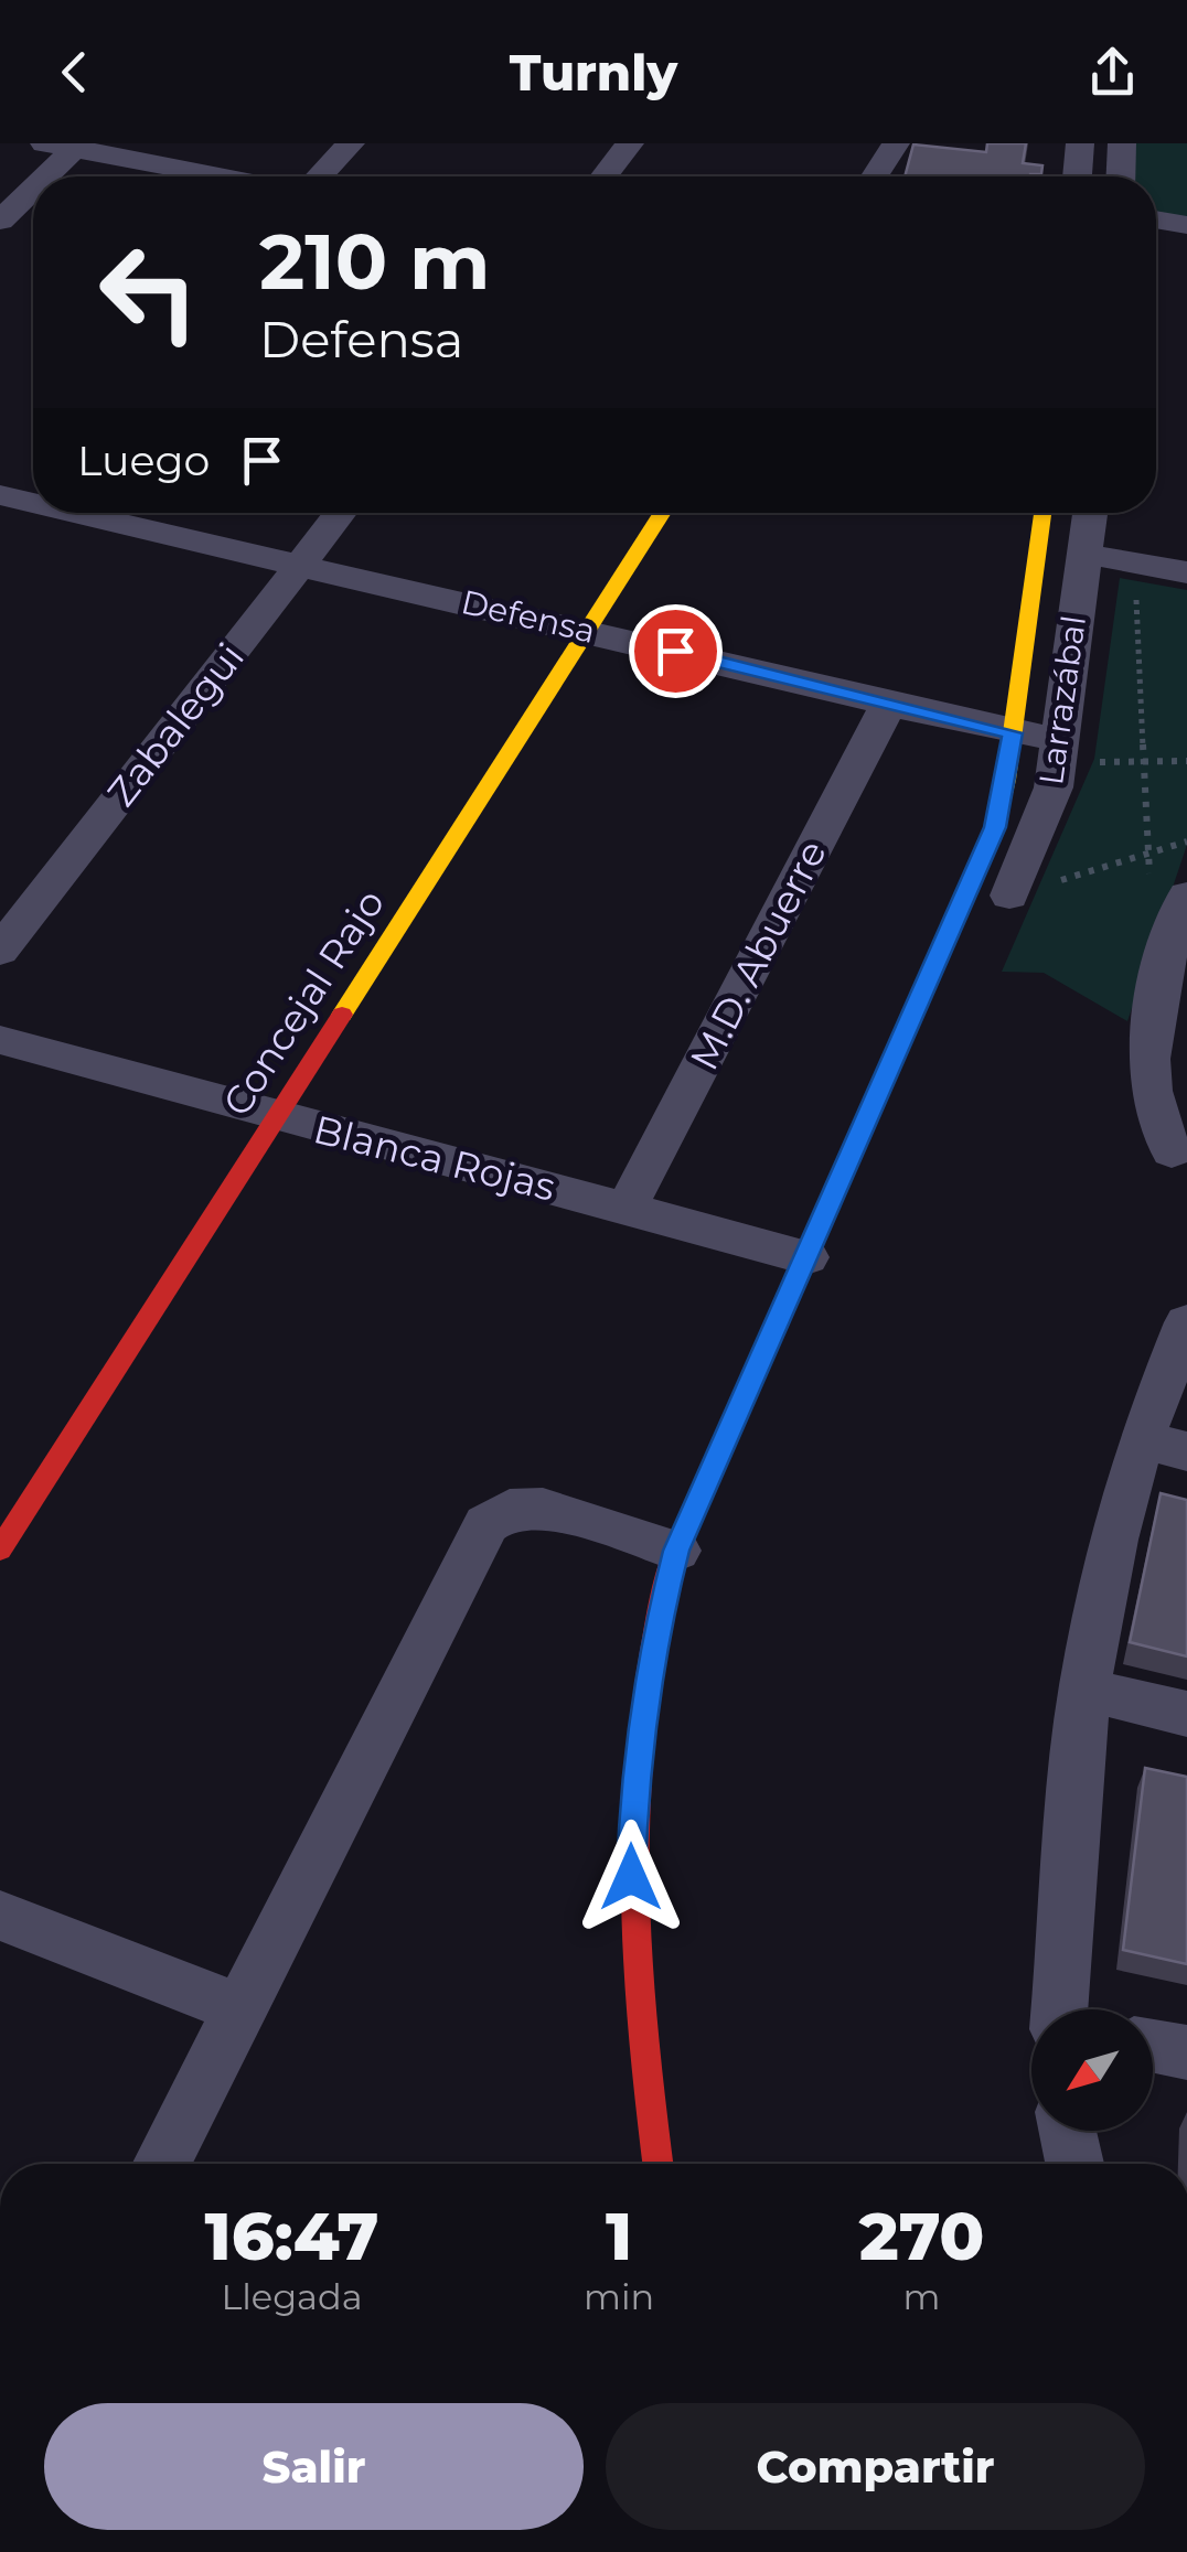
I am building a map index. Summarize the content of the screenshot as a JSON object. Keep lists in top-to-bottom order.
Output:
{
  "streets": {
    "street": [
      "Defensa",
      "Larrazábal",
      "Zabalegui",
      "M.D. Abuerre",
      "Concejal Rajo",
      "Blanca Rojas"
    ]
  },
  "crossings": [
    ["Defensa", "Larrazábal"],
    ["Defensa", "Zabalegui"],
    ["Defensa", "M.D. Abuerre"],
    ["Defensa", "Concejal Rajo"],
    ["Larrazábal", "Blanca Rojas"],
    ["M.D. Abuerre", "Blanca Rojas"],
    ["Concejal Rajo", "Blanca Rojas"]
  ],
  "north": "bottom left",
  "page": {
    "header": "Turnly",
    "turn": ["210 m", "Defensa"],
    "then": "Luego",
    "eta": [
      "16:47",
      "Llegada",
      "1",
      "min",
      "270",
      "m"
    ],
    "buttons": ["Salir", "Compartir"]
  }
}
